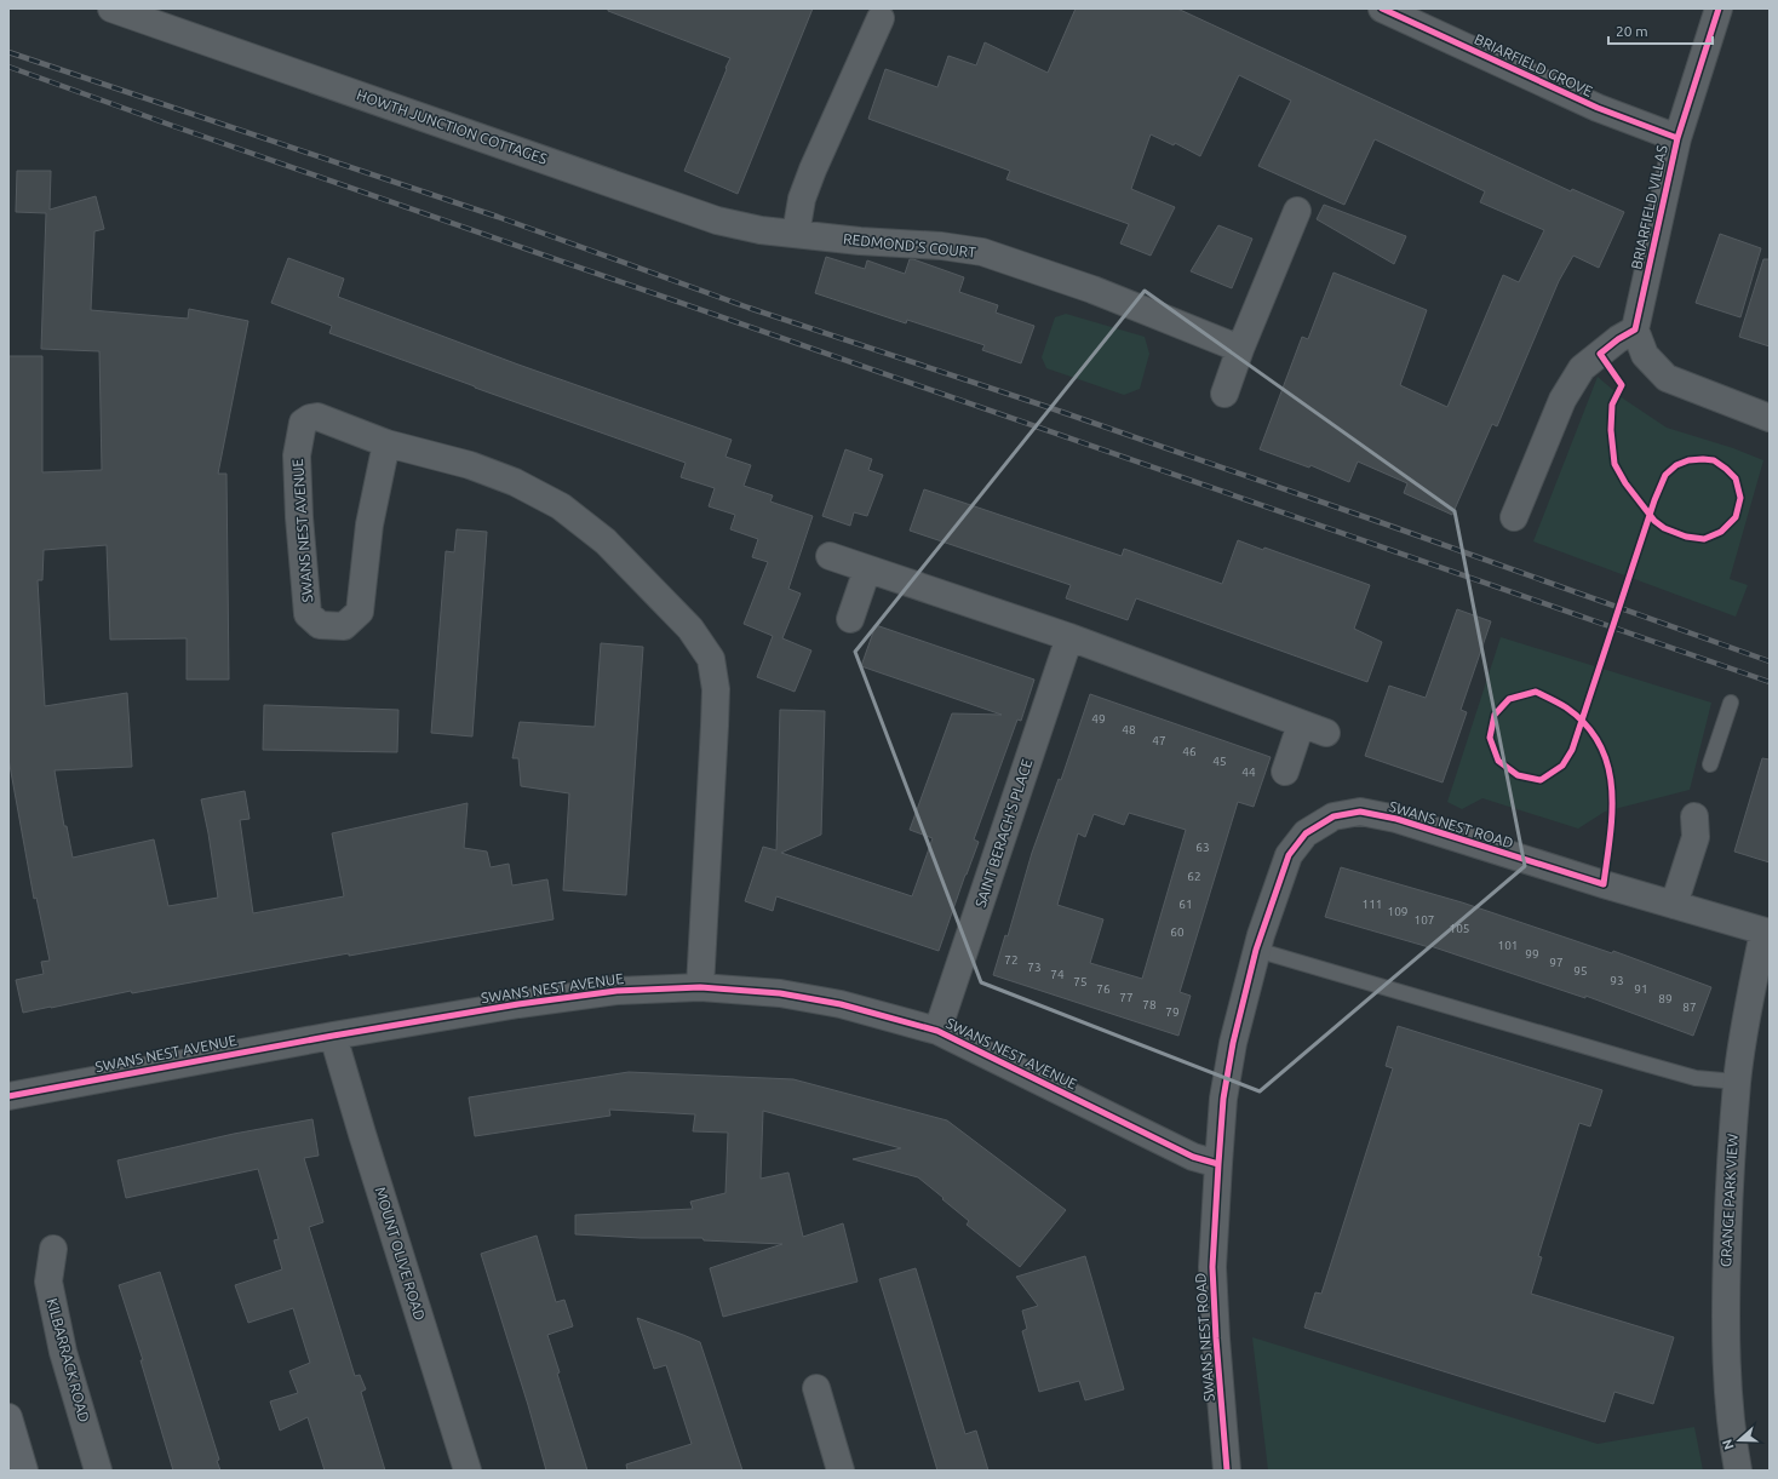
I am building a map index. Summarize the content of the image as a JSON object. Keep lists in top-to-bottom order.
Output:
{
  "streets": {
    "street": [
      "BRIARFIELD GROVE",
      "HOWTH JUNCTION COTTAGES",
      "BRIARFIELD VILLAS",
      "REDMOND'S COURT",
      "SWANS NEST AVENUE",
      "SWANS NEST ROAD",
      "SAINT BERACH'S PLACE",
      "GRANGE PARK VIEW",
      "MOUNT OLIVE ROAD",
      "KILBARRACK ROAD"
    ]
  },
  "crossings": [
    ["BRIARFIELD GROVE", "BRIARFIELD VILLAS"],
    ["HOWTH JUNCTION COTTAGES", "REDMOND'S COURT"],
    ["SWANS NEST AVENUE", "SWANS NEST ROAD"],
    ["SWANS NEST AVENUE", "SAINT BERACH'S PLACE"],
    ["SWANS NEST AVENUE", "MOUNT OLIVE ROAD"],
    ["SWANS NEST ROAD", "GRANGE PARK VIEW"]
  ],
  "house_numbers": [
    "49",
    "48",
    "47",
    "46",
    "45",
    "44",
    "63",
    "62",
    "61",
    "111",
    "109",
    "107",
    "105",
    "60",
    "101",
    "99",
    "72",
    "97",
    "73",
    "95",
    "74",
    "93",
    "75",
    "76",
    "91",
    "77",
    "89",
    "78",
    "87",
    "79"
  ],
  "scale_bar": "20 m",
  "north": "left"
}
